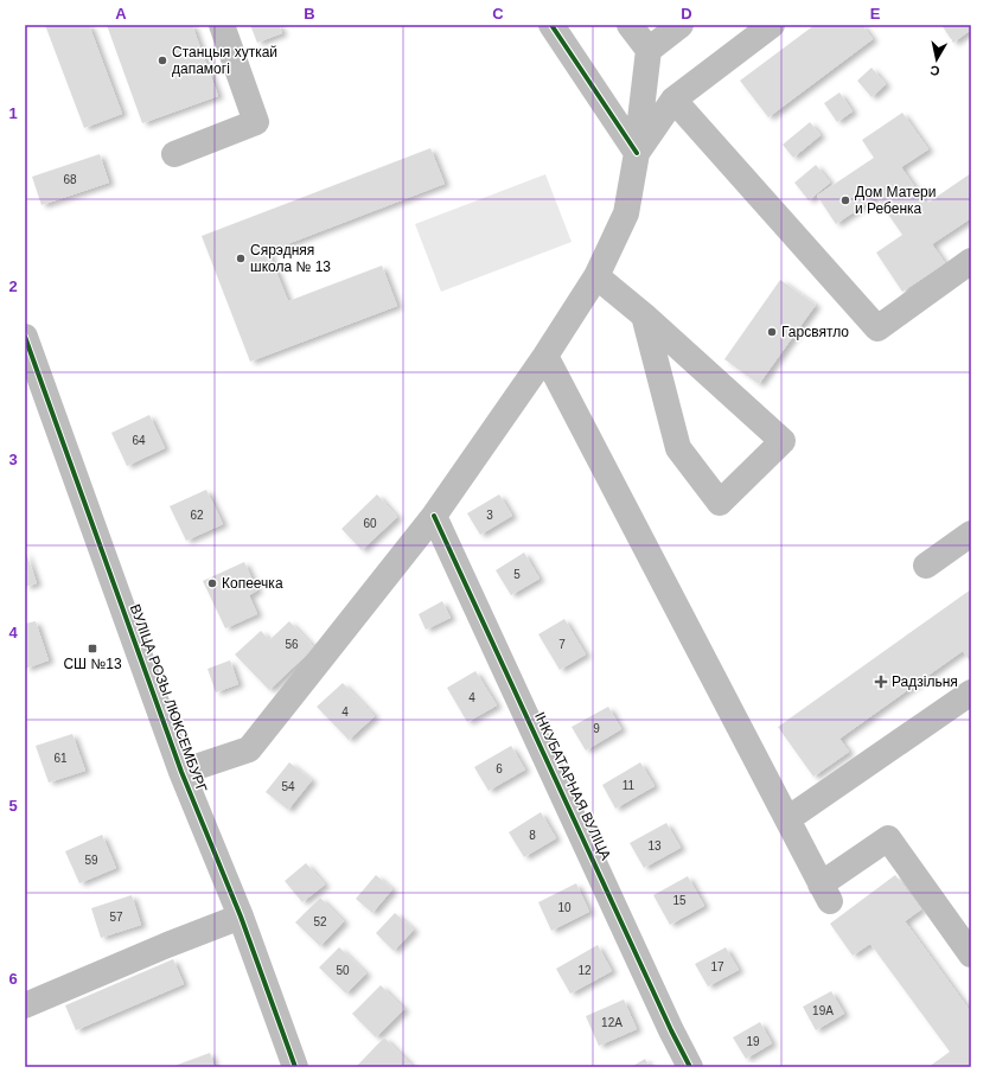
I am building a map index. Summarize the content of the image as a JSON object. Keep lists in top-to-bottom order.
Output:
{
  "streets": {
    "street": ["ВУЛІЦА РОЗЫ ЛЮКСЕМБУРГ", "ІНКУБАТАРНАЯ ВУЛІЦА"]
  },
  "places": {
    "other": [
      "Станцыя хуткай дапамогі",
      "Дом Матери и Ребенка",
      "Сярэдняя школа № 13",
      "Гарсвятло",
      "Копеечка"
    ],
    "transit": ["СШ №13"],
    "health": ["Радзільня"]
  },
  "house_numbers": [
    "68",
    "64",
    "62",
    "3",
    "60",
    "5",
    "56",
    "7",
    "4",
    "4",
    "9",
    "61",
    "6",
    "11",
    "54",
    "8",
    "13",
    "59",
    "15",
    "10",
    "57",
    "52",
    "17",
    "50",
    "12",
    "19А",
    "12А",
    "19"
  ],
  "north": "bottom",
  "grid": {
    "columns": [
      "A",
      "B",
      "C",
      "D",
      "E"
    ],
    "rows": [
      "1",
      "2",
      "3",
      "4",
      "5",
      "6"
    ]
  }
}
